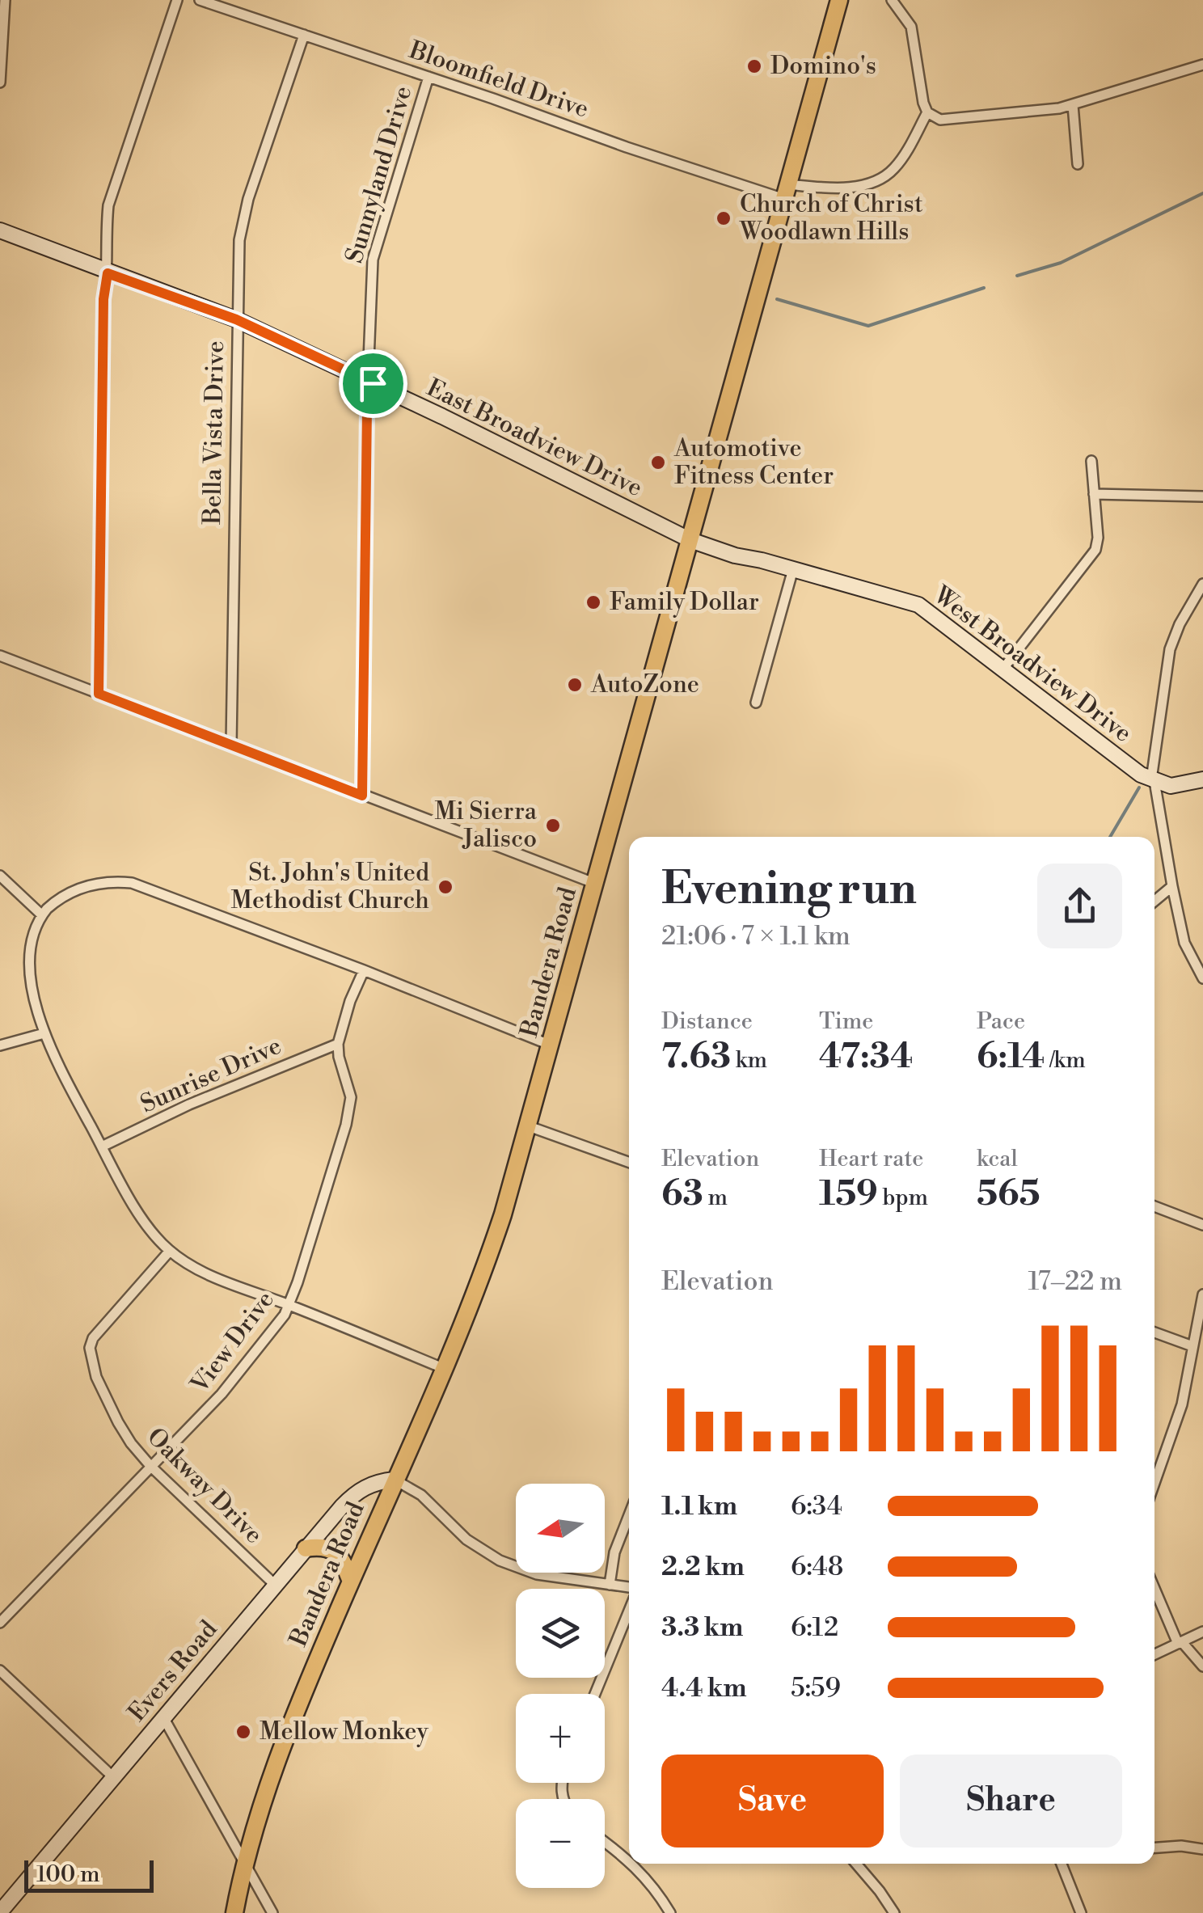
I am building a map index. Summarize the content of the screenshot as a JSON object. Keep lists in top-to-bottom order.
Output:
{
  "streets": {
    "main road": ["Bandera Road"],
    "street": [
      "Bloomfield Drive",
      "Sunnyland Drive",
      "Bella Vista Drive",
      "East Broadview Drive",
      "West Broadview Drive",
      "Sunrise Drive",
      "View Drive",
      "Oakway Drive",
      "Evers Road"
    ]
  },
  "crossings": [
    ["Bloomfield Drive", "Sunnyland Drive"],
    ["Bloomfield Drive", "Bella Vista Drive"],
    ["Bloomfield Drive", "Bandera Road"],
    ["Sunnyland Drive", "East Broadview Drive"],
    ["Bella Vista Drive", "East Broadview Drive"],
    ["East Broadview Drive", "West Broadview Drive"],
    ["East Broadview Drive", "Bandera Road"],
    ["West Broadview Drive", "Bandera Road"],
    ["Bandera Road", "Evers Road"],
    ["Sunrise Drive", "View Drive"],
    ["View Drive", "Oakway Drive"],
    ["Oakway Drive", "Evers Road"]
  ],
  "places": [
    "Domino's",
    "Church of Christ Woodlawn Hills",
    "Automotive Fitness Center",
    "Family Dollar",
    "AutoZone",
    "Mi Sierra Jalisco",
    "St. John's United Methodist Church",
    "Mellow Monkey"
  ],
  "scale_bar": "100 m",
  "north": "left",
  "page": {
    "heading": ["Evening run", "21:06 · 7 × 1.1 km"],
    "stats": [
      ["Distance", "7.63 km"],
      ["Time", "47:34"],
      ["Pace", "6:14 /km"],
      ["Elevation", "63 m"],
      ["Heart rate", "159 bpm"],
      ["kcal", "565"]
    ],
    "chart": ["Elevation", "17–22 m"],
    "list": [
      {
        "name": "1.1 km",
        "note": "6:34"
      },
      {
        "name": "2.2 km",
        "note": "6:48"
      },
      {
        "name": "3.3 km",
        "note": "6:12"
      },
      {
        "name": "4.4 km",
        "note": "5:59"
      }
    ],
    "map_buttons": ["+", "−"],
    "buttons": ["Save", "Share"],
    "scale": "100 m"
  }
}
